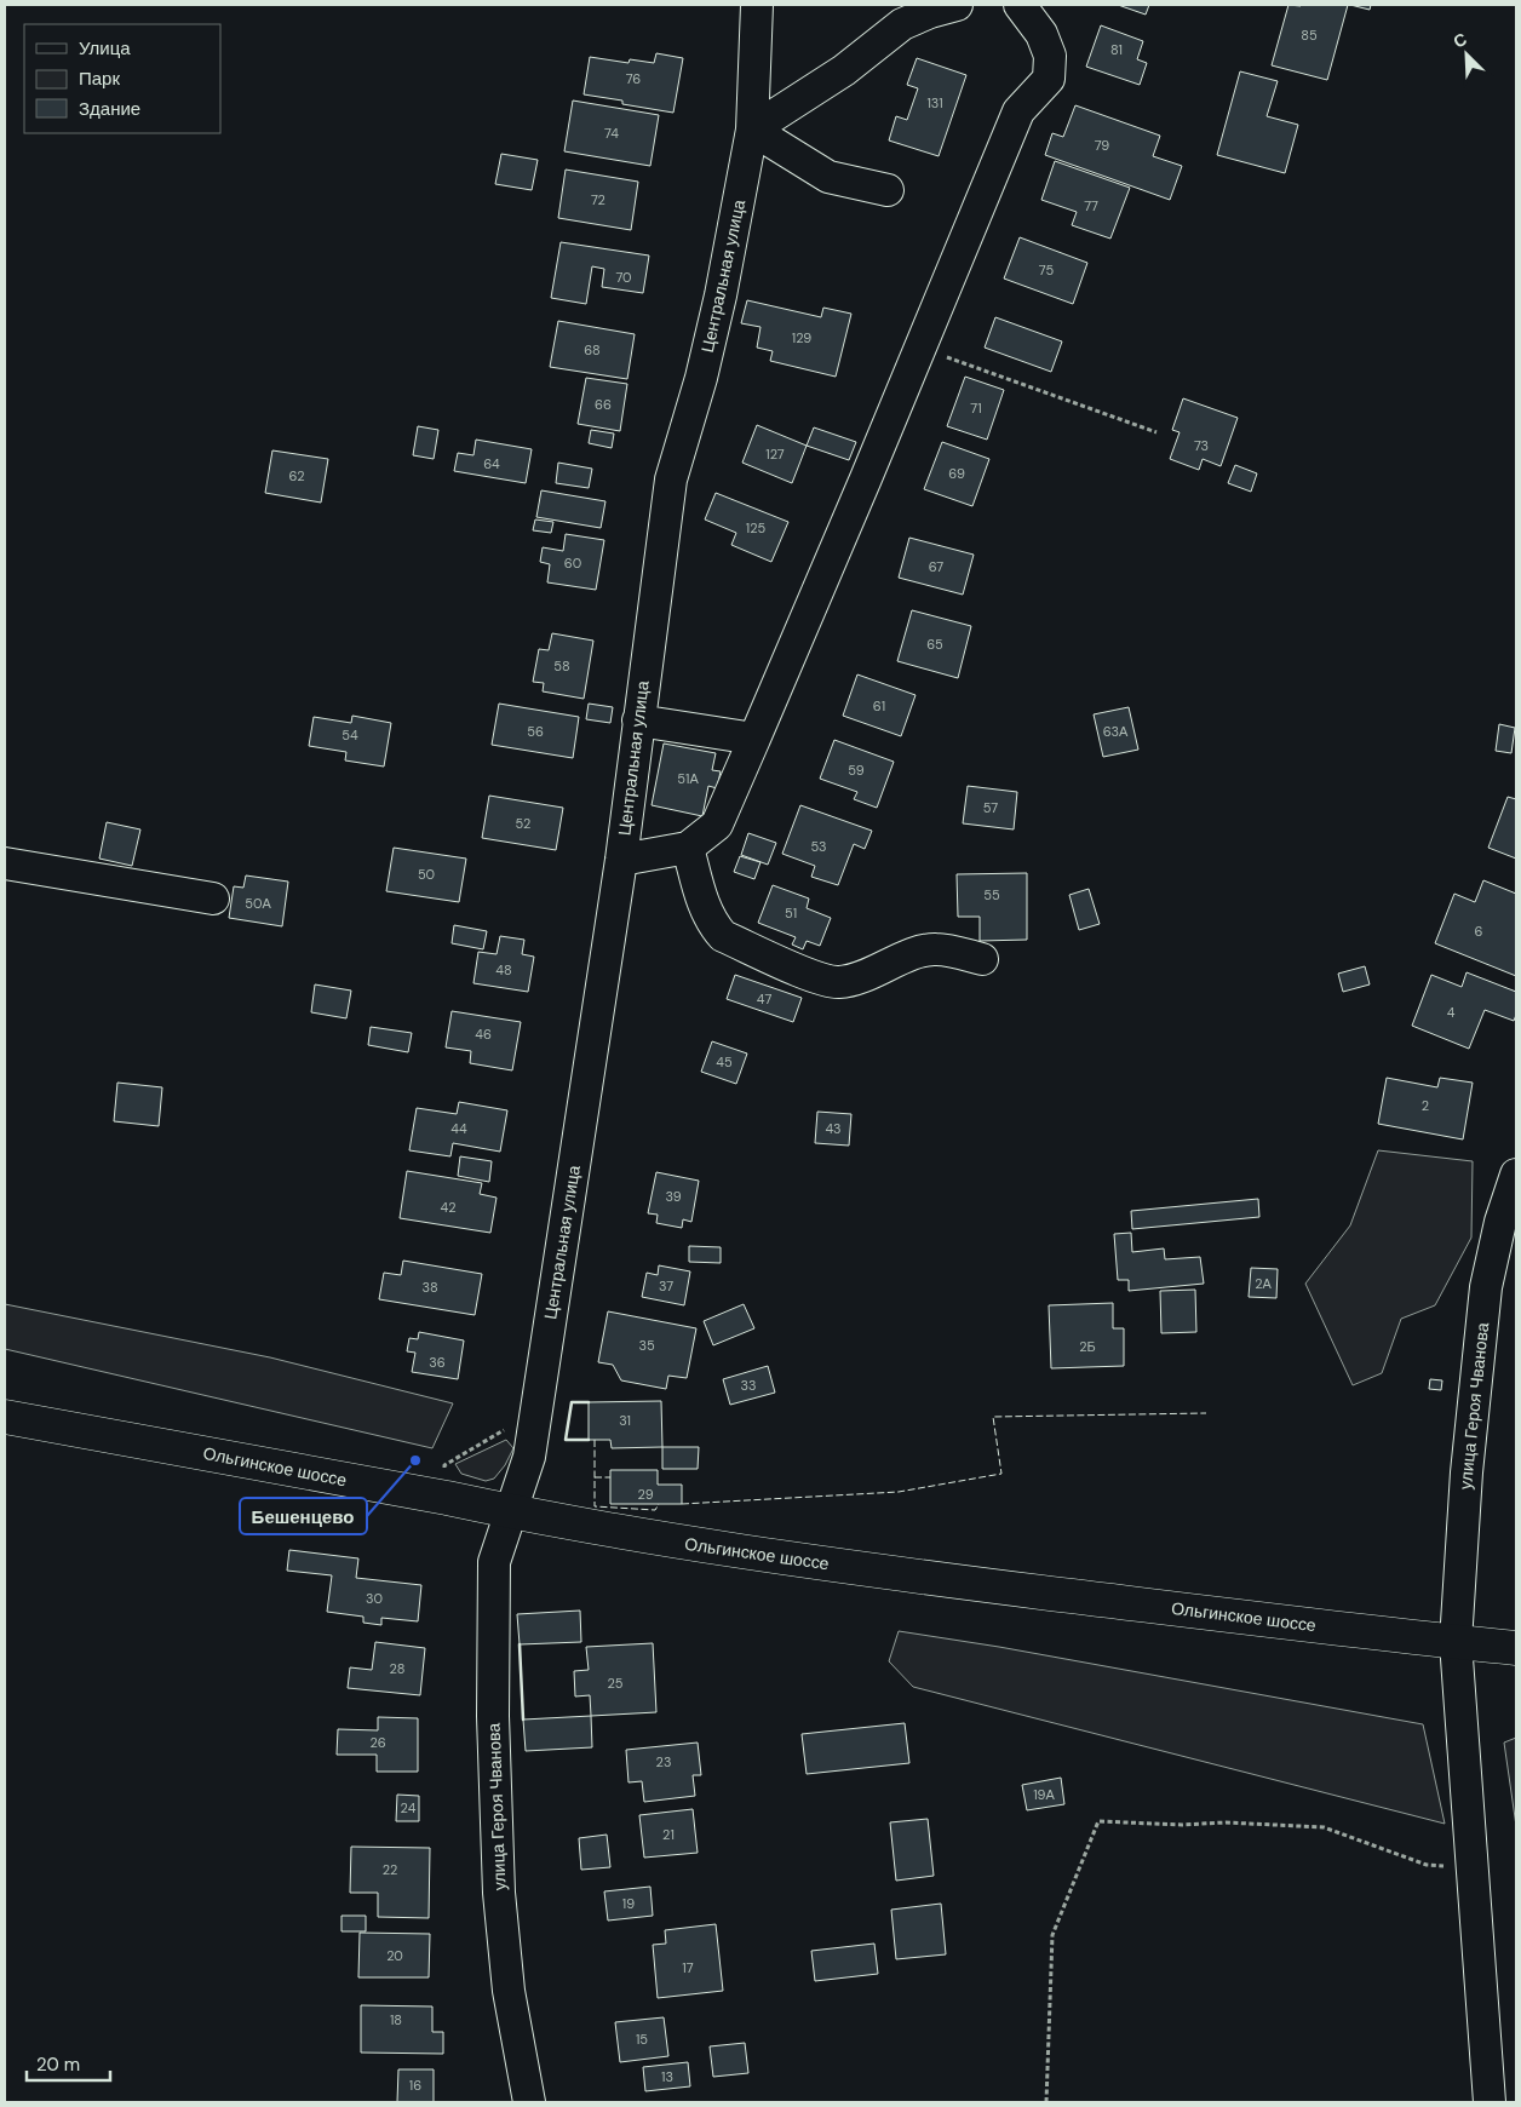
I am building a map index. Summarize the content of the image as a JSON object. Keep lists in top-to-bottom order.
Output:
{
  "streets": {
    "main road": ["Ольгинское шоссе"],
    "street": ["Центральная улица", "улица Героя Чванова"]
  },
  "crossings": [
    ["Центральная улица", "улица Героя Чванова"],
    ["Центральная улица", "Ольгинское шоссе"],
    ["улица Героя Чванова", "Ольгинское шоссе"]
  ],
  "places": ["Бешенцево"],
  "house_numbers": [
    "85",
    "81",
    "76",
    "131",
    "74",
    "79",
    "72",
    "77",
    "75",
    "70",
    "129",
    "68",
    "66",
    "71",
    "73",
    "127",
    "64",
    "69",
    "62",
    "125",
    "60",
    "67",
    "65",
    "58",
    "61",
    "56",
    "63А",
    "54",
    "59",
    "51А",
    "57",
    "52",
    "53",
    "50",
    "55",
    "50А",
    "51",
    "6",
    "48",
    "47",
    "4",
    "46",
    "45",
    "2",
    "44",
    "43",
    "39",
    "42",
    "2А",
    "37",
    "38",
    "35",
    "2Б",
    "36",
    "33",
    "31",
    "29",
    "30",
    "28",
    "25",
    "26",
    "23",
    "19А",
    "24",
    "21",
    "22",
    "19",
    "20",
    "17",
    "18",
    "15",
    "13",
    "16"
  ],
  "legend": ["Улица", "Парк", "Здание"],
  "scale_bar": "20 m",
  "north": "top left"
}
